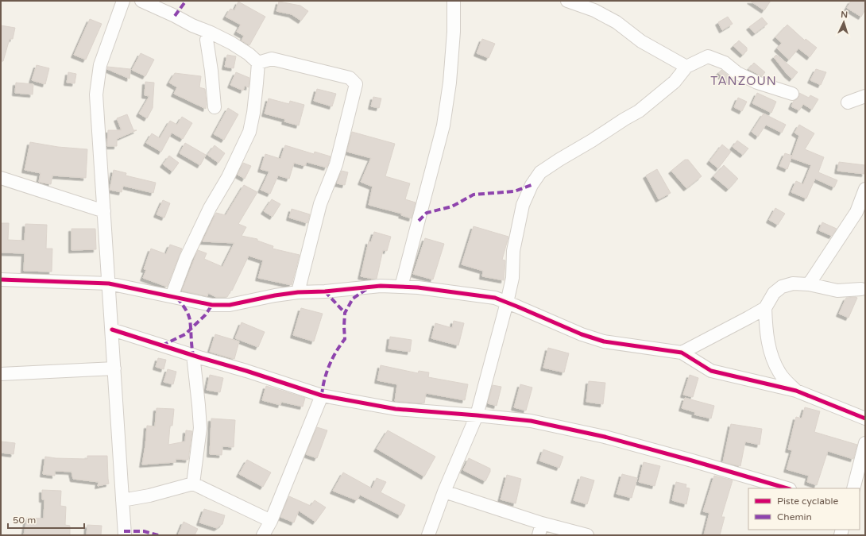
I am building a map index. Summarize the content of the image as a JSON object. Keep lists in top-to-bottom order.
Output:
{
  "districts": ["TANZOUN"],
  "legend": ["Piste cyclable", "Chemin"],
  "scale_bar": "50 m",
  "north": "top"
}
